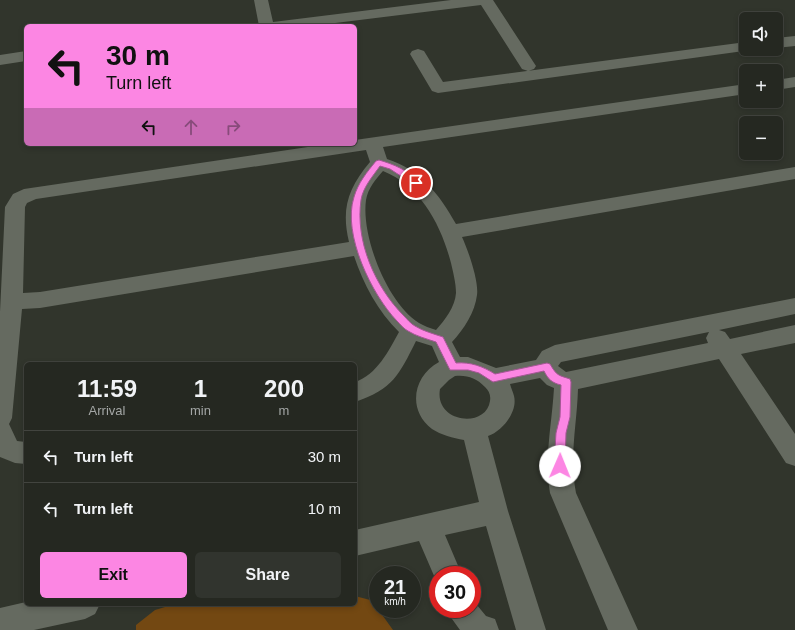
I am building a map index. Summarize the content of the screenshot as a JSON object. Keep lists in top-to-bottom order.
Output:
{
  "page": {
    "map_buttons": ["+", "−"],
    "turn": ["30 m", "Turn left"],
    "eta": [
      "11:59",
      "Arrival",
      "1",
      "min",
      "200",
      "m"
    ],
    "list": [
      {
        "name": "Turn left",
        "value": "30 m"
      },
      {
        "name": "Turn left",
        "value": "10 m"
      }
    ],
    "buttons": ["Exit", "Share"],
    "speed": "21 km/h",
    "limit": "30"
  }
}
